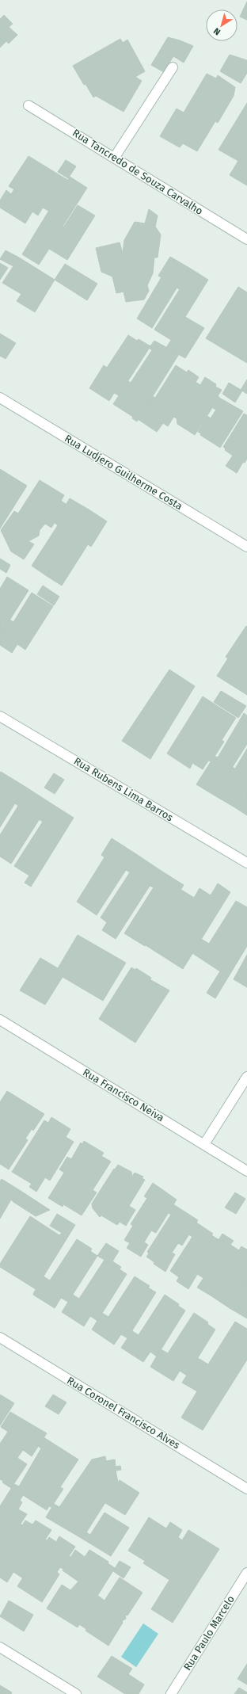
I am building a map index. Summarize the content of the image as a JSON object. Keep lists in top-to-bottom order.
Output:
{
  "streets": {
    "street": [
      "Rua Tancredo de Souza Carvalho",
      "Rua Ludjero Guilherme Costa",
      "Rua Rubens Lima Barros",
      "Rua Francisco Neiva",
      "Rua Coronel Francisco Alves",
      "Rua Paulo Marcelo"
    ]
  },
  "north": "bottom left"
}
